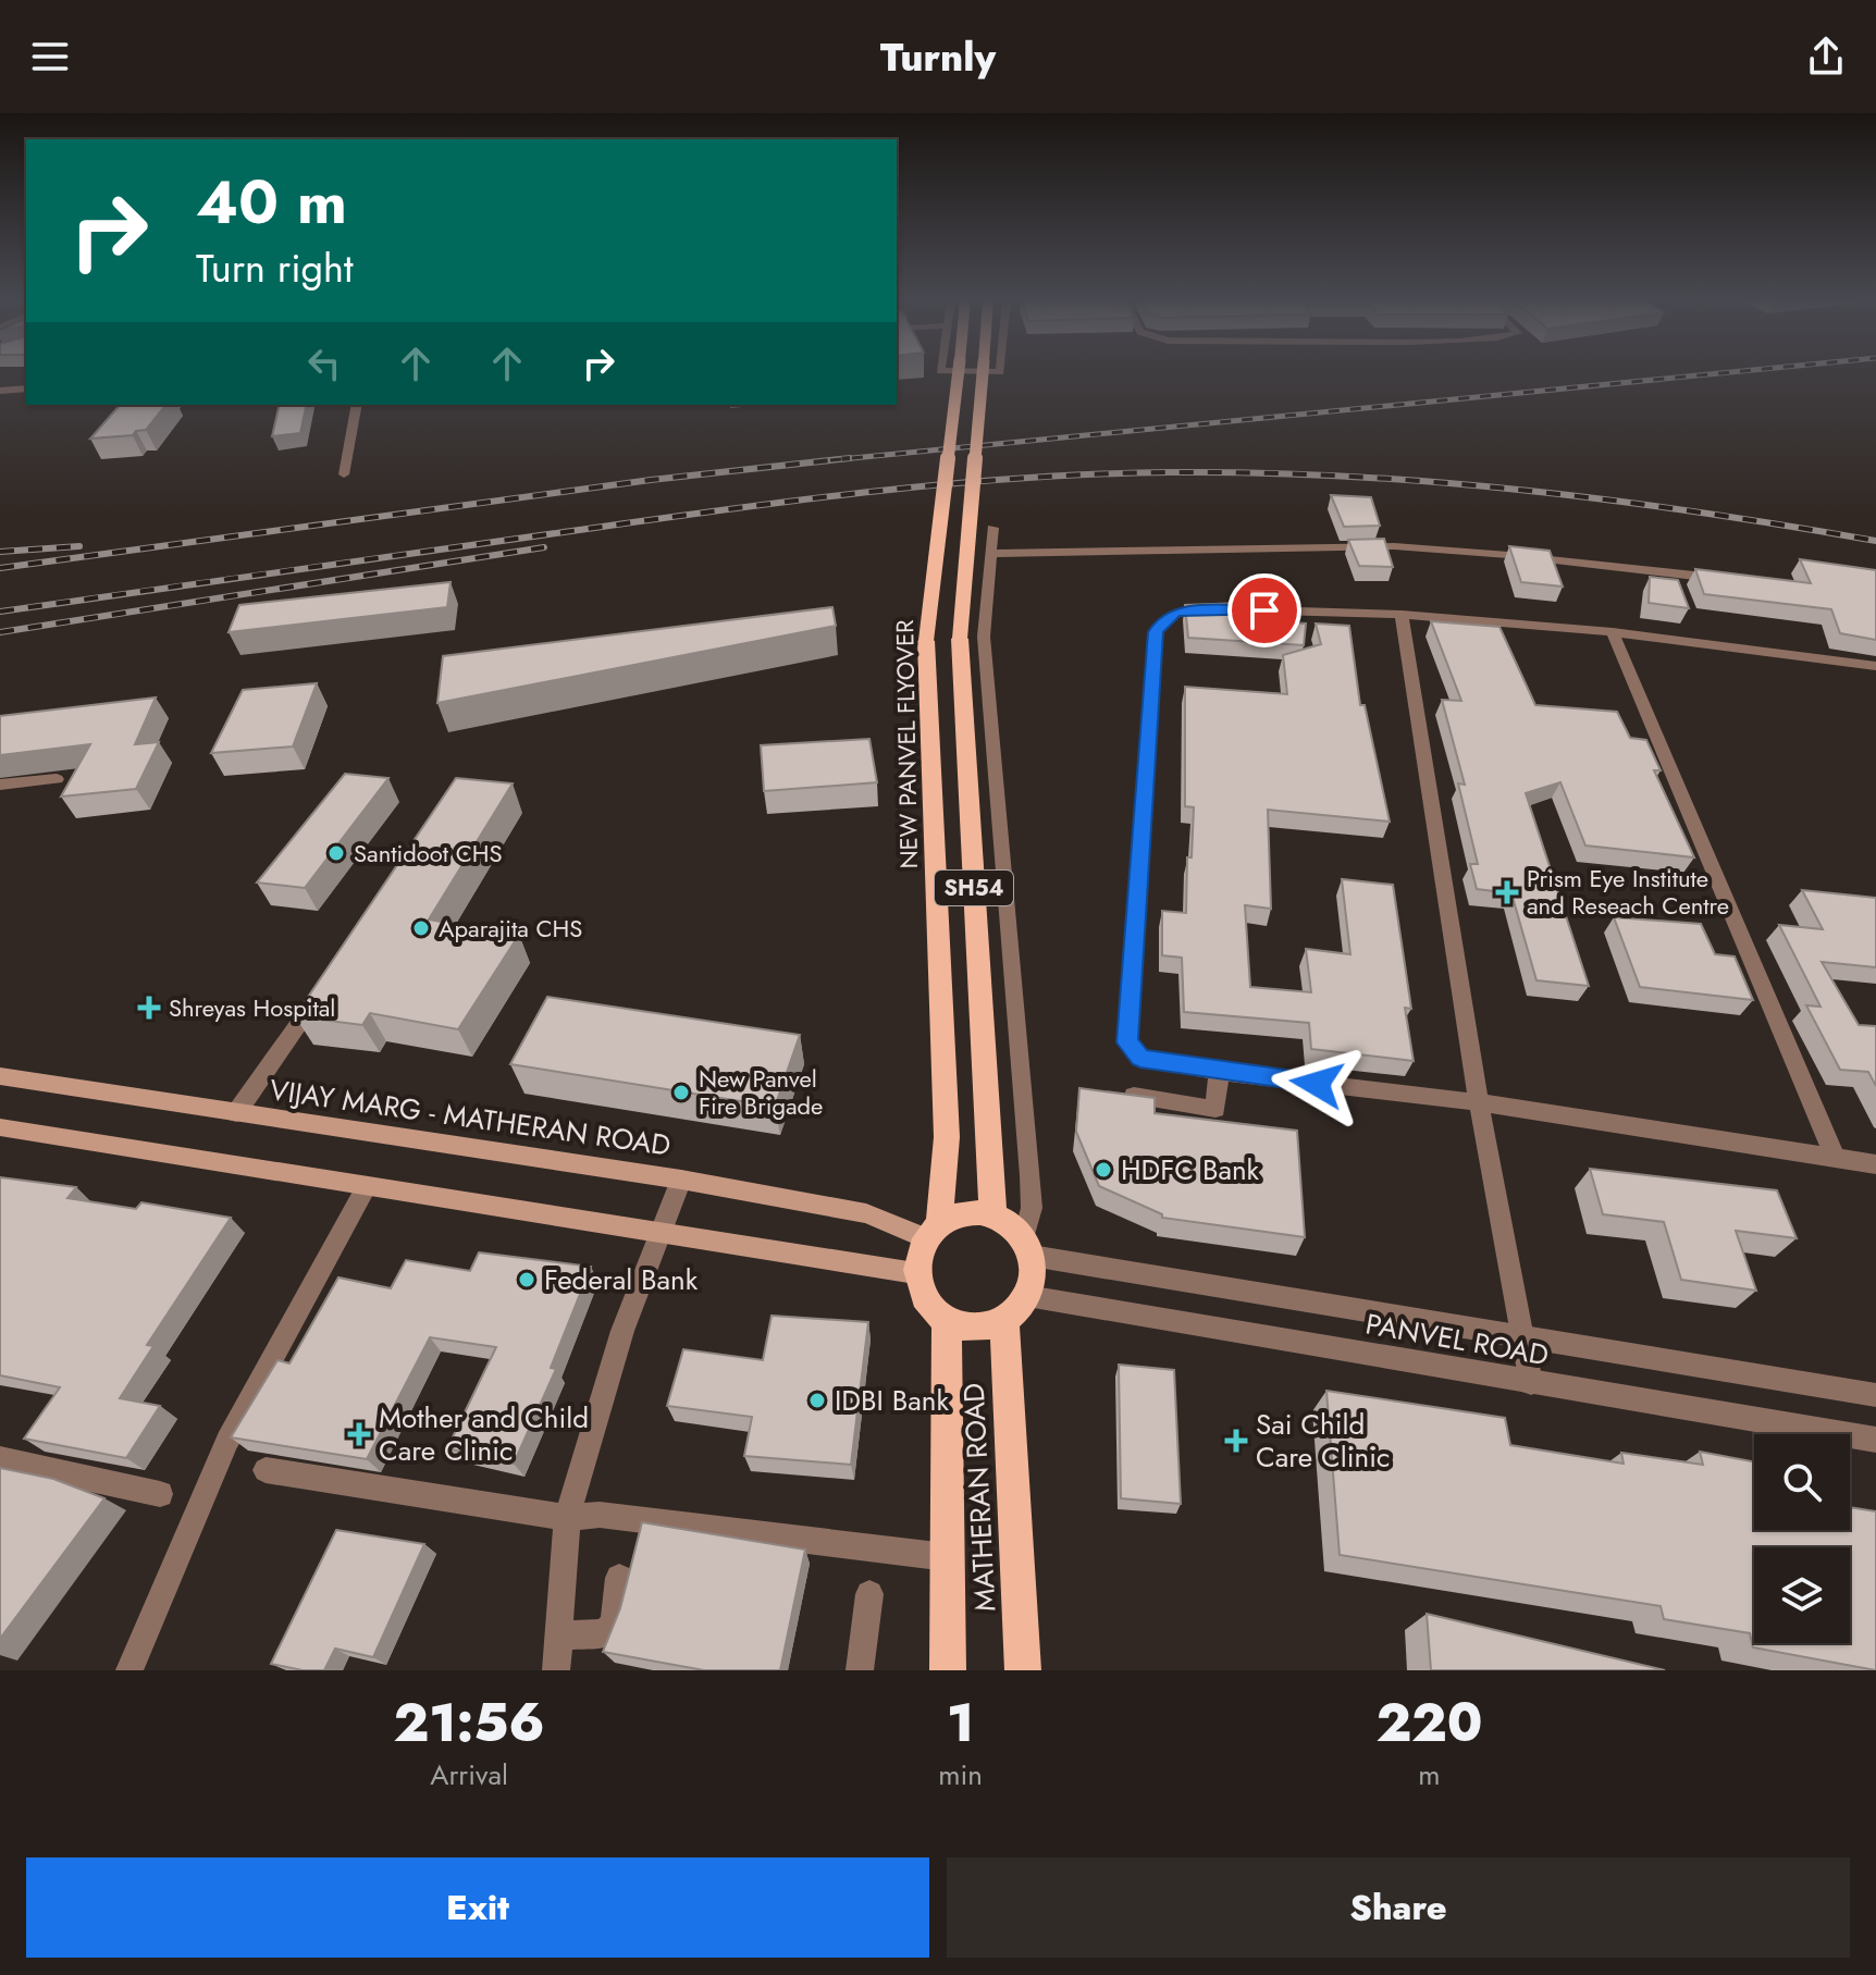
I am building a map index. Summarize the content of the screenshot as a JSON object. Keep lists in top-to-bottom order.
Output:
{
  "streets": {
    "main road": [
      "NEW PANVEL FLYOVER",
      "SH54",
      "VIJAY MARG - MATHERAN ROAD",
      "MATHERAN ROAD"
    ],
    "street": ["PANVEL ROAD"]
  },
  "crossings": [
    ["NEW PANVEL FLYOVER", "SH54"],
    ["NEW PANVEL FLYOVER", "VIJAY MARG - MATHERAN ROAD"],
    ["NEW PANVEL FLYOVER", "PANVEL ROAD"],
    ["NEW PANVEL FLYOVER", "MATHERAN ROAD"],
    ["SH54", "VIJAY MARG - MATHERAN ROAD"],
    ["SH54", "PANVEL ROAD"],
    ["SH54", "MATHERAN ROAD"],
    ["VIJAY MARG - MATHERAN ROAD", "PANVEL ROAD"],
    ["VIJAY MARG - MATHERAN ROAD", "MATHERAN ROAD"],
    ["PANVEL ROAD", "MATHERAN ROAD"]
  ],
  "places": {
    "other": [
      "Santidoot CHS",
      "Aparajita CHS",
      "New Panvel Fire Brigade",
      "HDFC Bank",
      "Federal Bank",
      "IDBI Bank"
    ],
    "health": [
      "Prism Eye Institute and Reseach Centre",
      "Shreyas Hospital",
      "Mother and Child Care Clinic",
      "Sai Child Care Clinic"
    ]
  },
  "page": {
    "header": "Turnly",
    "turn": ["40 m", "Turn right"],
    "eta": [
      "21:56",
      "Arrival",
      "1",
      "min",
      "220",
      "m"
    ],
    "buttons": ["Exit", "Share"]
  }
}
